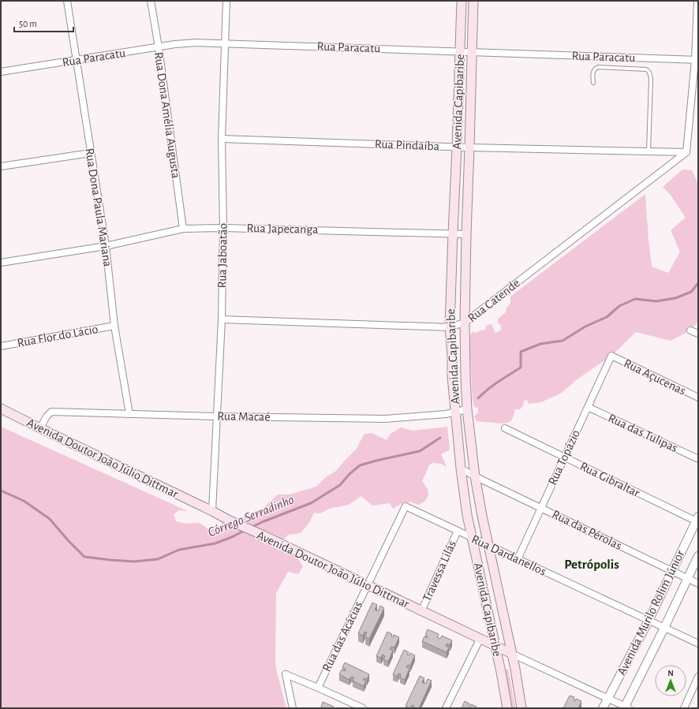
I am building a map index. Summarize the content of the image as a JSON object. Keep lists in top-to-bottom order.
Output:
{
  "streets": {
    "main road": ["Avenida Capibaribe", "Avenida Doutor João Júlio Dittmar"],
    "street": [
      "Rua Paracatu",
      "Rua Dona Amélia Augusta",
      "Rua Pindaíba",
      "Rua Dona Paula Mariana",
      "Rua Japecanga",
      "Rua Jaboatão",
      "Rua Catende",
      "Rua Flor do Lácio",
      "Rua Açucenas",
      "Rua Macaé",
      "Rua das Tulipas",
      "Rua Topázio",
      "Rua Gibraltar",
      "Rua das Pérolas",
      "Rua Dardanellos",
      "Travessa Lilás",
      "Avenida Murilo Rolim Júnior",
      "Rua das Acácias"
    ]
  },
  "crossings": [
    ["Rua Paracatu", "Avenida Capibaribe"],
    ["Rua Paracatu", "Rua Dona Amélia Augusta"],
    ["Rua Paracatu", "Rua Dona Paula Mariana"],
    ["Rua Paracatu", "Rua Jaboatão"],
    ["Avenida Capibaribe", "Rua Pindaíba"],
    ["Avenida Capibaribe", "Rua Japecanga"],
    ["Avenida Capibaribe", "Rua Catende"],
    ["Avenida Capibaribe", "Rua Macaé"],
    ["Avenida Capibaribe", "Avenida Doutor João Júlio Dittmar"],
    ["Avenida Capibaribe", "Rua das Pérolas"],
    ["Avenida Capibaribe", "Rua Dardanellos"],
    ["Rua Dona Amélia Augusta", "Rua Japecanga"],
    ["Rua Pindaíba", "Rua Jaboatão"],
    ["Rua Pindaíba", "Rua Catende"],
    ["Rua Dona Paula Mariana", "Rua Japecanga"],
    ["Rua Dona Paula Mariana", "Rua Flor do Lácio"],
    ["Rua Dona Paula Mariana", "Rua Macaé"],
    ["Rua Japecanga", "Rua Jaboatão"],
    ["Rua Jaboatão", "Rua Catende"],
    ["Rua Jaboatão", "Rua Macaé"],
    ["Rua Jaboatão", "Avenida Doutor João Júlio Dittmar"],
    ["Rua Açucenas", "Rua Topázio"],
    ["Rua Macaé", "Avenida Doutor João Júlio Dittmar"],
    ["Rua das Tulipas", "Rua Topázio"],
    ["Rua Topázio", "Rua Gibraltar"],
    ["Rua Topázio", "Rua das Pérolas"],
    ["Rua Topázio", "Rua Dardanellos"],
    ["Avenida Doutor João Júlio Dittmar", "Travessa Lilás"],
    ["Avenida Doutor João Júlio Dittmar", "Rua das Acácias"],
    ["Rua Gibraltar", "Avenida Murilo Rolim Júnior"],
    ["Rua das Pérolas", "Avenida Murilo Rolim Júnior"],
    ["Rua Dardanellos", "Travessa Lilás"],
    ["Rua Dardanellos", "Avenida Murilo Rolim Júnior"],
    ["Rua Dardanellos", "Rua das Acácias"]
  ],
  "districts": ["Petrópolis"],
  "water": ["Córrego Serradinho"],
  "scale_bar": "50 m",
  "north": "top"
}
